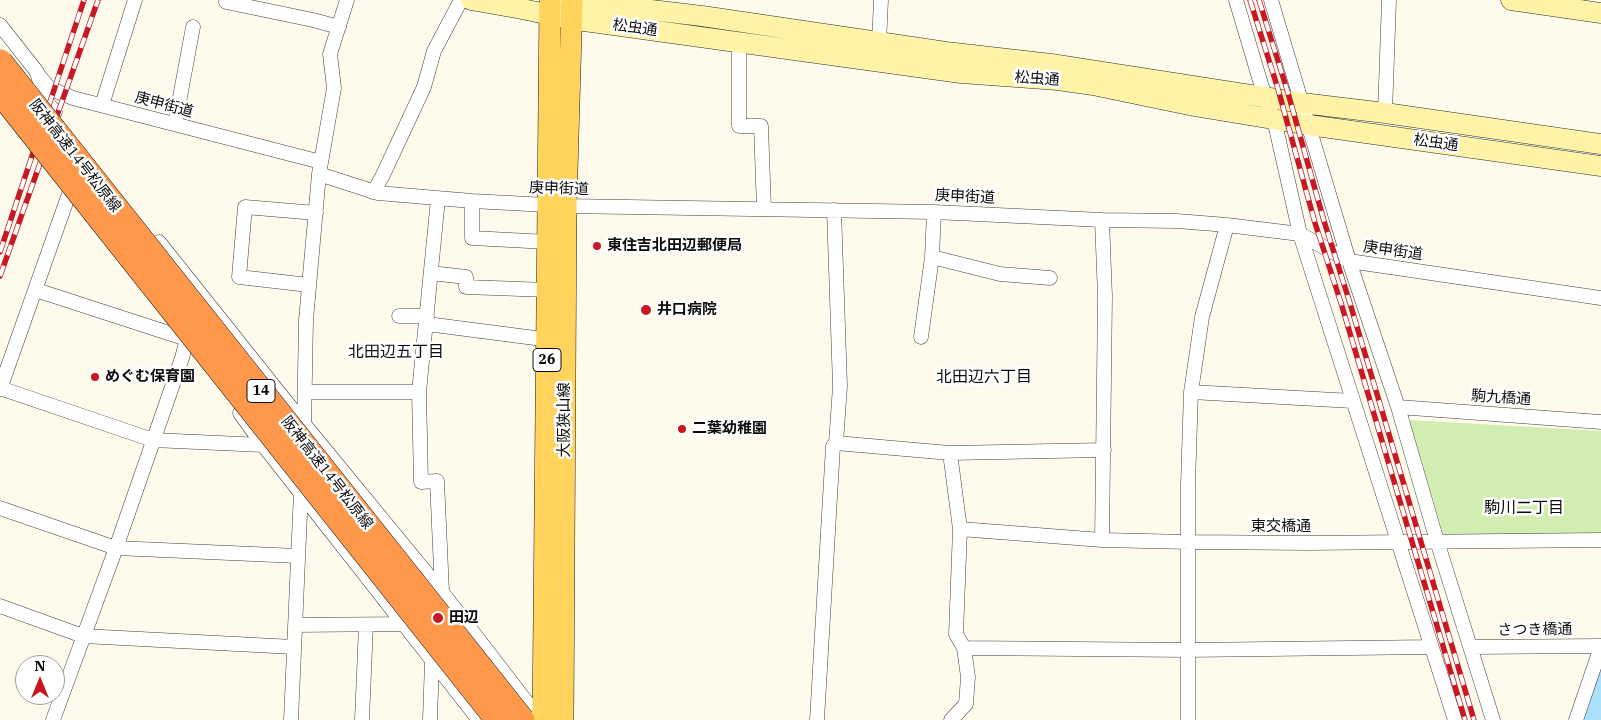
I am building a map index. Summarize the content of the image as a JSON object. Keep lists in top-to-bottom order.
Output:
{
  "streets": {
    "highway": ["阪神高速14号松原線", "14"],
    "main road": ["26", "大阪狭山線"],
    "street": [
      "松虫通",
      "庚申街道",
      "駒九橋通",
      "東交橋通",
      "さつき橋通"
    ]
  },
  "crossings": [
    ["松虫通", "大阪狭山線"],
    ["庚申街道", "大阪狭山線"],
    ["阪神高速14号松原線", "大阪狭山線"]
  ],
  "districts": ["北田辺五丁目", "北田辺六丁目", "駒川二丁目"],
  "places": [
    "東住吉北田辺郵便局",
    "井口病院",
    "めぐむ保育園",
    "二葉幼稚園",
    "田辺"
  ],
  "north": "top"
}
